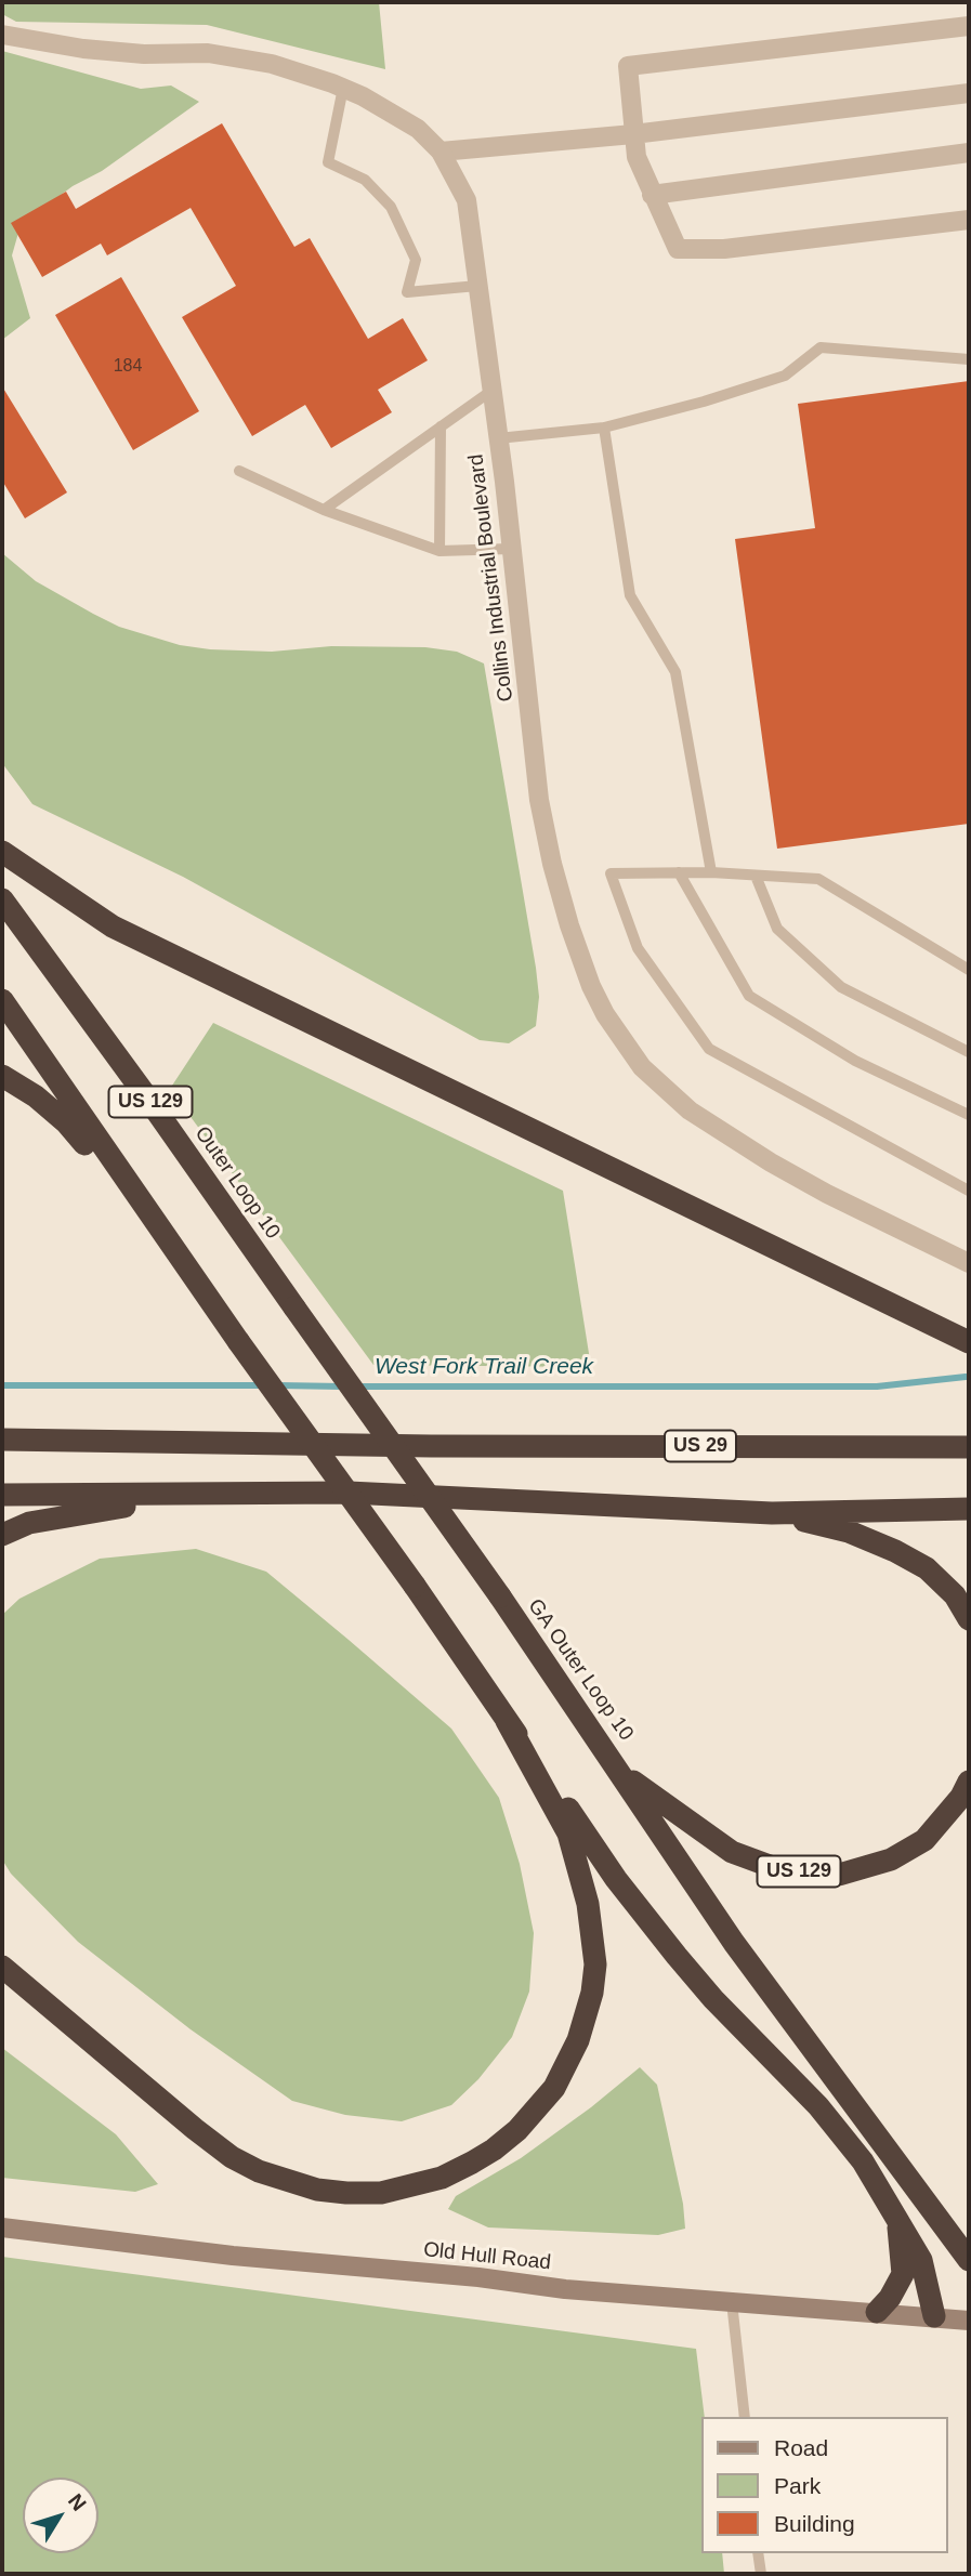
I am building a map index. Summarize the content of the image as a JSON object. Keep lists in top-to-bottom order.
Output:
{
  "streets": {
    "highway": [
      "US 129",
      "Outer Loop 10",
      "US 29",
      "GA Outer Loop 10"
    ],
    "main road": ["Old Hull Road"],
    "street": ["Collins Industrial Boulevard"]
  },
  "crossings": [
    ["US 129", "GA Outer Loop 10"],
    ["Outer Loop 10", "GA Outer Loop 10"]
  ],
  "water": ["West Fork Trail Creek"],
  "house_numbers": ["184"],
  "legend": ["Road", "Park", "Building"],
  "north": "top right"
}
